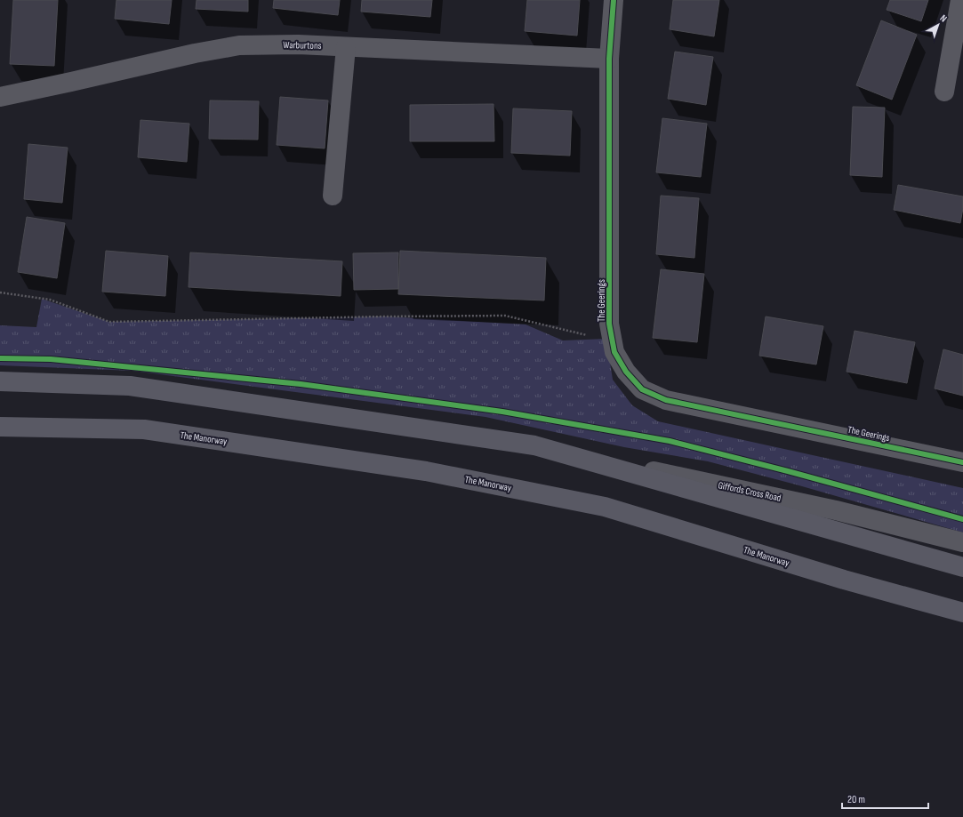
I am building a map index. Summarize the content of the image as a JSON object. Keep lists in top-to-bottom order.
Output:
{
  "streets": {
    "main road": ["The Manorway"],
    "street": ["Warburtons", "The Geerings", "Giffords Cross Road"]
  },
  "crossings": [
    ["Warburtons", "The Geerings"]
  ],
  "scale_bar": "20 m",
  "north": "top right"
}
